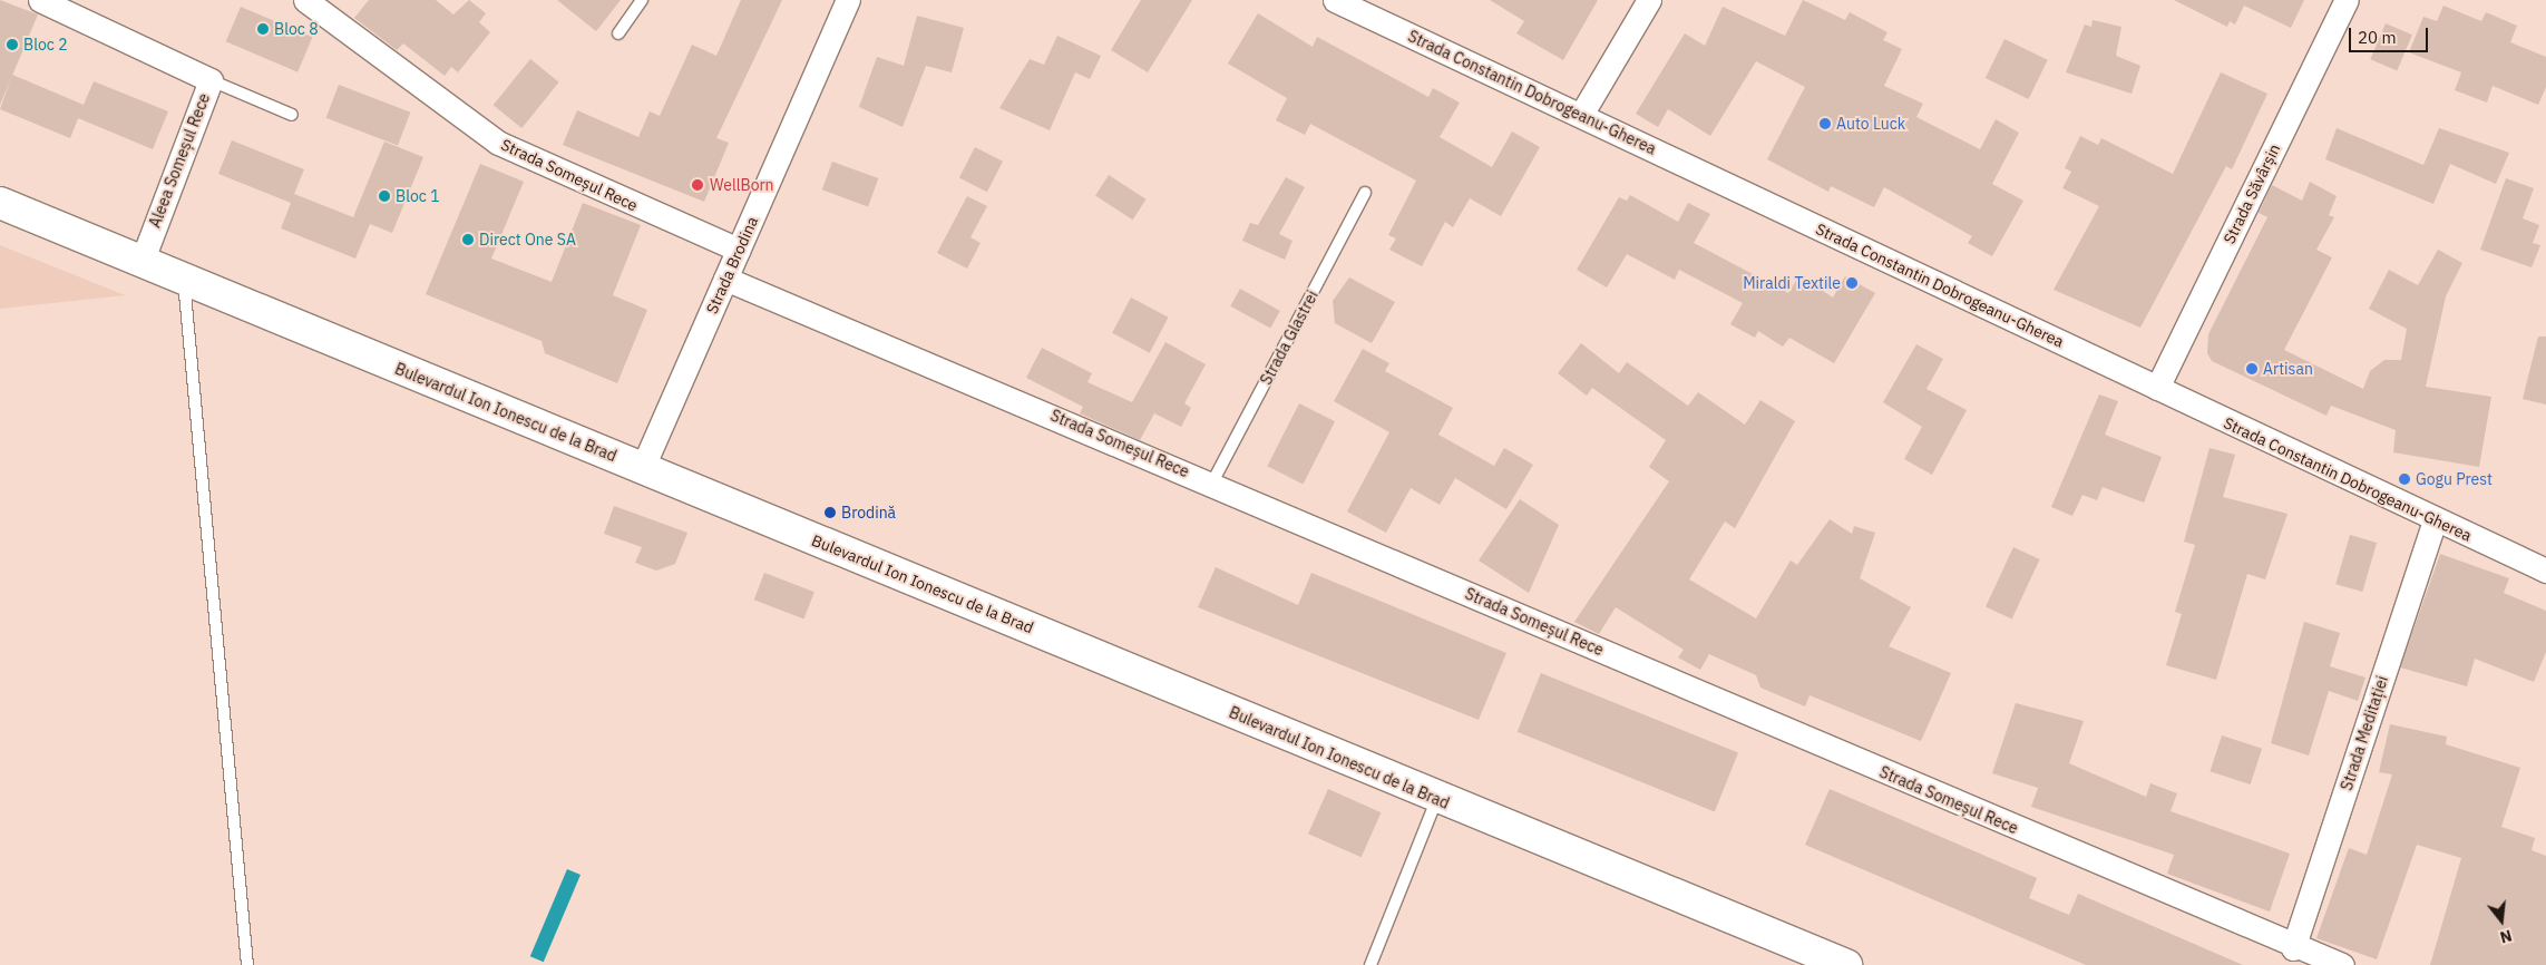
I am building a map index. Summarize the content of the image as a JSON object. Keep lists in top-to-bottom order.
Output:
{
  "streets": {
    "main road": ["Bulevardul Ion Ionescu de la Brad"],
    "street": [
      "Strada Constantin Dobrogeanu-Gherea",
      "Aleea Someșul Rece",
      "Strada Someșul Rece",
      "Strada Săvârșin",
      "Strada Brodina",
      "Strada Meditației"
    ],
    "lane": ["Strada Glastrei"]
  },
  "crossings": [
    ["Strada Constantin Dobrogeanu-Gherea", "Strada Săvârșin"],
    ["Strada Constantin Dobrogeanu-Gherea", "Strada Meditației"],
    ["Aleea Someșul Rece", "Bulevardul Ion Ionescu de la Brad"],
    ["Strada Someșul Rece", "Strada Brodina"],
    ["Strada Someșul Rece", "Strada Glastrei"],
    ["Strada Someșul Rece", "Strada Meditației"],
    ["Strada Brodina", "Bulevardul Ion Ionescu de la Brad"]
  ],
  "places": [
    "Bloc 8",
    "Bloc 2",
    "Auto Luck",
    "WellBorn",
    "Bloc 1",
    "Direct One SA",
    "Miraldi Textile",
    "Artisan",
    "Gogu Prest",
    "Brodină"
  ],
  "scale_bar": "20 m",
  "north": "bottom"
}
